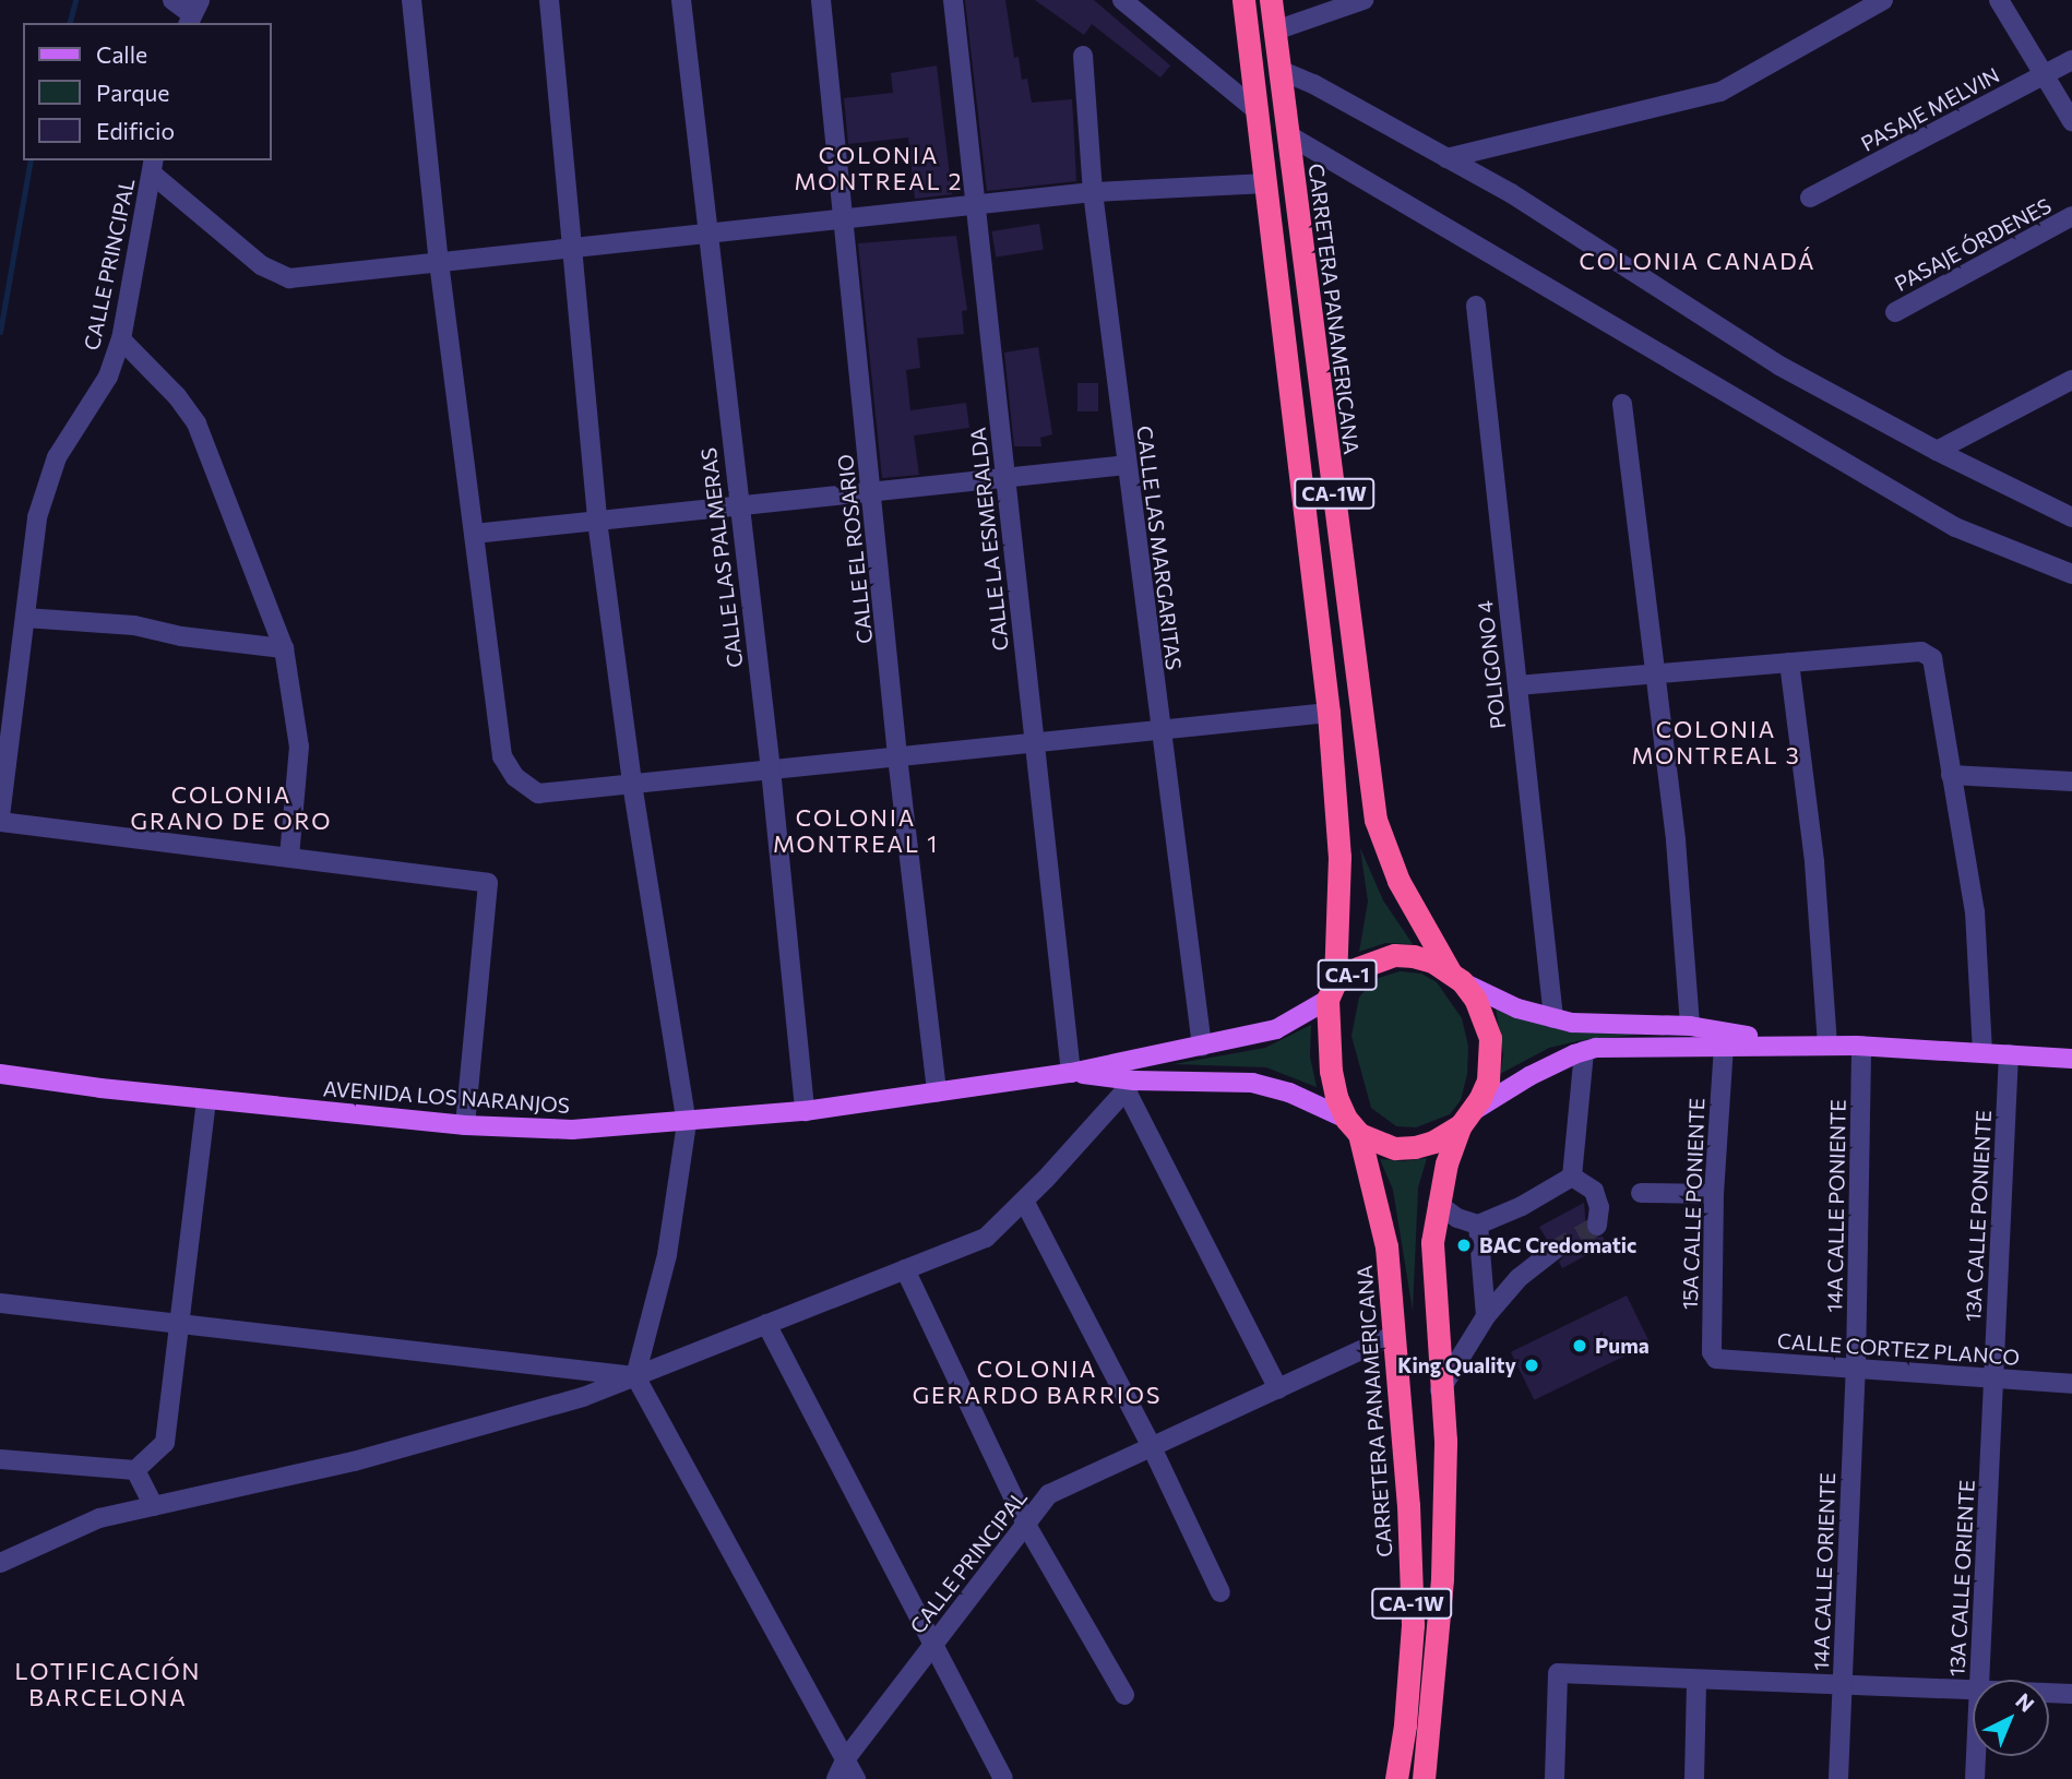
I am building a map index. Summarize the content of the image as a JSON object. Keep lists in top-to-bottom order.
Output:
{
  "streets": {
    "highway": ["CARRETERA PANAMERICANA", "CA-1W", "CA-1"],
    "main road": ["AVENIDA LOS NARANJOS"],
    "street": [
      "PASAJE MELVIN",
      "PASAJE ÓRDENES",
      "CALLE PRINCIPAL",
      "CALLE LA ESMERALDA",
      "CALLE LAS MARGARITAS",
      "CALLE EL ROSARIO",
      "CALLE LAS PALMERAS",
      "POLIGONO 4",
      "15A CALLE PONIENTE",
      "14A CALLE PONIENTE",
      "13A CALLE PONIENTE",
      "CALLE CORTEZ PLANCO",
      "14A CALLE ORIENTE",
      "13A CALLE ORIENTE"
    ]
  },
  "crossings": [
    ["CALLE PRINCIPAL", "CARRETERA PANAMERICANA"],
    ["CARRETERA PANAMERICANA", "CA-1W"],
    ["CARRETERA PANAMERICANA", "CA-1"],
    ["CARRETERA PANAMERICANA", "AVENIDA LOS NARANJOS"],
    ["CA-1W", "CA-1"],
    ["CA-1W", "AVENIDA LOS NARANJOS"],
    ["CALLE LA ESMERALDA", "AVENIDA LOS NARANJOS"],
    ["CALLE LAS MARGARITAS", "AVENIDA LOS NARANJOS"],
    ["CALLE EL ROSARIO", "AVENIDA LOS NARANJOS"],
    ["CALLE LAS PALMERAS", "AVENIDA LOS NARANJOS"],
    ["CA-1", "AVENIDA LOS NARANJOS"],
    ["15A CALLE PONIENTE", "CALLE CORTEZ PLANCO"],
    ["14A CALLE PONIENTE", "CALLE CORTEZ PLANCO"],
    ["14A CALLE PONIENTE", "14A CALLE ORIENTE"],
    ["13A CALLE PONIENTE", "CALLE CORTEZ PLANCO"],
    ["13A CALLE PONIENTE", "13A CALLE ORIENTE"],
    ["CALLE CORTEZ PLANCO", "14A CALLE ORIENTE"],
    ["CALLE CORTEZ PLANCO", "13A CALLE ORIENTE"]
  ],
  "districts": [
    "COLONIA MONTREAL 2",
    "COLONIA CANADÁ",
    "COLONIA MONTREAL 3",
    "COLONIA GRANO DE ORO",
    "COLONIA MONTREAL 1",
    "COLONIA GERARDO BARRIOS",
    "LOTIFICACIÓN BARCELONA"
  ],
  "places": ["BAC Credomatic", "Puma", "King Quality"],
  "legend": ["Calle", "Parque", "Edificio"],
  "north": "top right"
}
